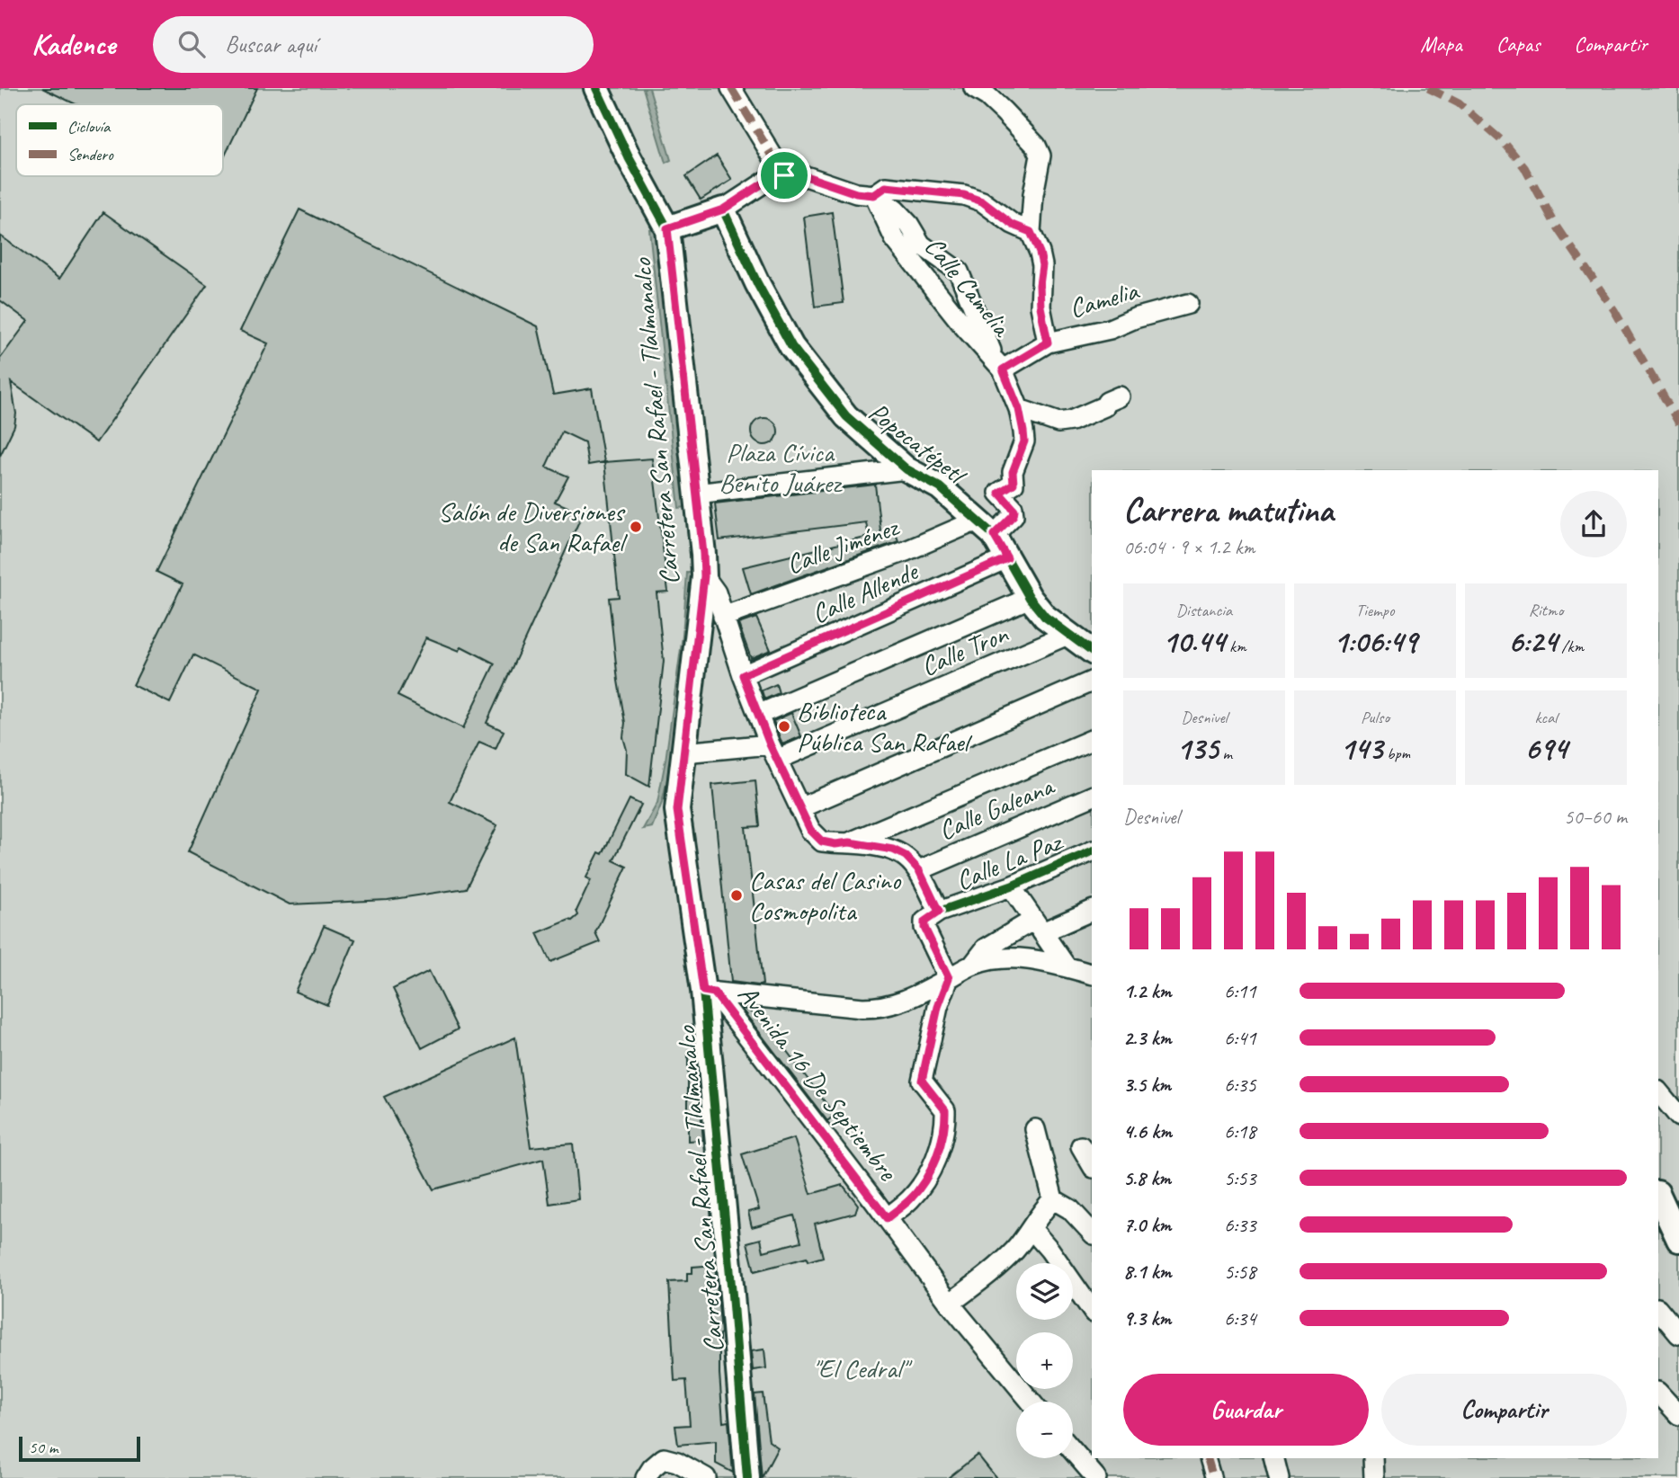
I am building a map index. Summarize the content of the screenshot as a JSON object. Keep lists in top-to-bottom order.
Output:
{
  "streets": {
    "street": [
      "Calle Camelia",
      "Camelia",
      "Carretera San Rafael - Tlalmanalco",
      "Popocatépetl",
      "Calle Jiménez",
      "Calle Allende",
      "Calle Tron",
      "Calle Galeana",
      "Calle La Paz",
      "Avenida 16 De Septiembre"
    ]
  },
  "crossings": [
    ["Calle Camelia", "Camelia"],
    ["Calle Camelia", "Popocatépetl"],
    ["Calle Camelia", "Calle Jiménez"],
    ["Carretera San Rafael - Tlalmanalco", "Calle Tron"],
    ["Carretera San Rafael - Tlalmanalco", "Avenida 16 De Septiembre"],
    ["Popocatépetl", "Calle Jiménez"],
    ["Popocatépetl", "Calle Allende"],
    ["Popocatépetl", "Calle Tron"]
  ],
  "parks": ["Plaza Cívica Benito Juárez", "\"El Cedral\""],
  "places": ["Salón de Diversiones de San Rafael", "Biblioteca Pública San Rafael", "Casas del Casino Cosmopolita"],
  "legend": ["Ciclovía", "Sendero"],
  "scale_bar": "50 m",
  "page": {
    "header": "Kadence",
    "search": "Buscar aquí",
    "nav": ["Mapa", "Capas", "Compartir"],
    "heading": ["Carrera matutina", "06:04 · 9 × 1.2 km"],
    "stats": [
      ["Distancia", "10.44 km"],
      ["Tiempo", "1:06:49"],
      ["Ritmo", "6:24 /km"],
      ["Desnivel", "135 m"],
      ["Pulso", "143 bpm"],
      ["kcal", "694"]
    ],
    "chart": ["Desnivel", "50–60 m"],
    "list": [
      {
        "name": "1.2 km",
        "note": "6:11"
      },
      {
        "name": "2.3 km",
        "note": "6:41"
      },
      {
        "name": "3.5 km",
        "note": "6:35"
      },
      {
        "name": "4.6 km",
        "note": "6:18"
      },
      {
        "name": "5.8 km",
        "note": "5:53"
      },
      {
        "name": "7.0 km",
        "note": "6:33"
      },
      {
        "name": "8.1 km",
        "note": "5:58"
      },
      {
        "name": "9.3 km",
        "note": "6:34"
      }
    ],
    "map_buttons": ["+", "−"],
    "buttons": ["Guardar", "Compartir"],
    "scale": "50 m"
  }
}
